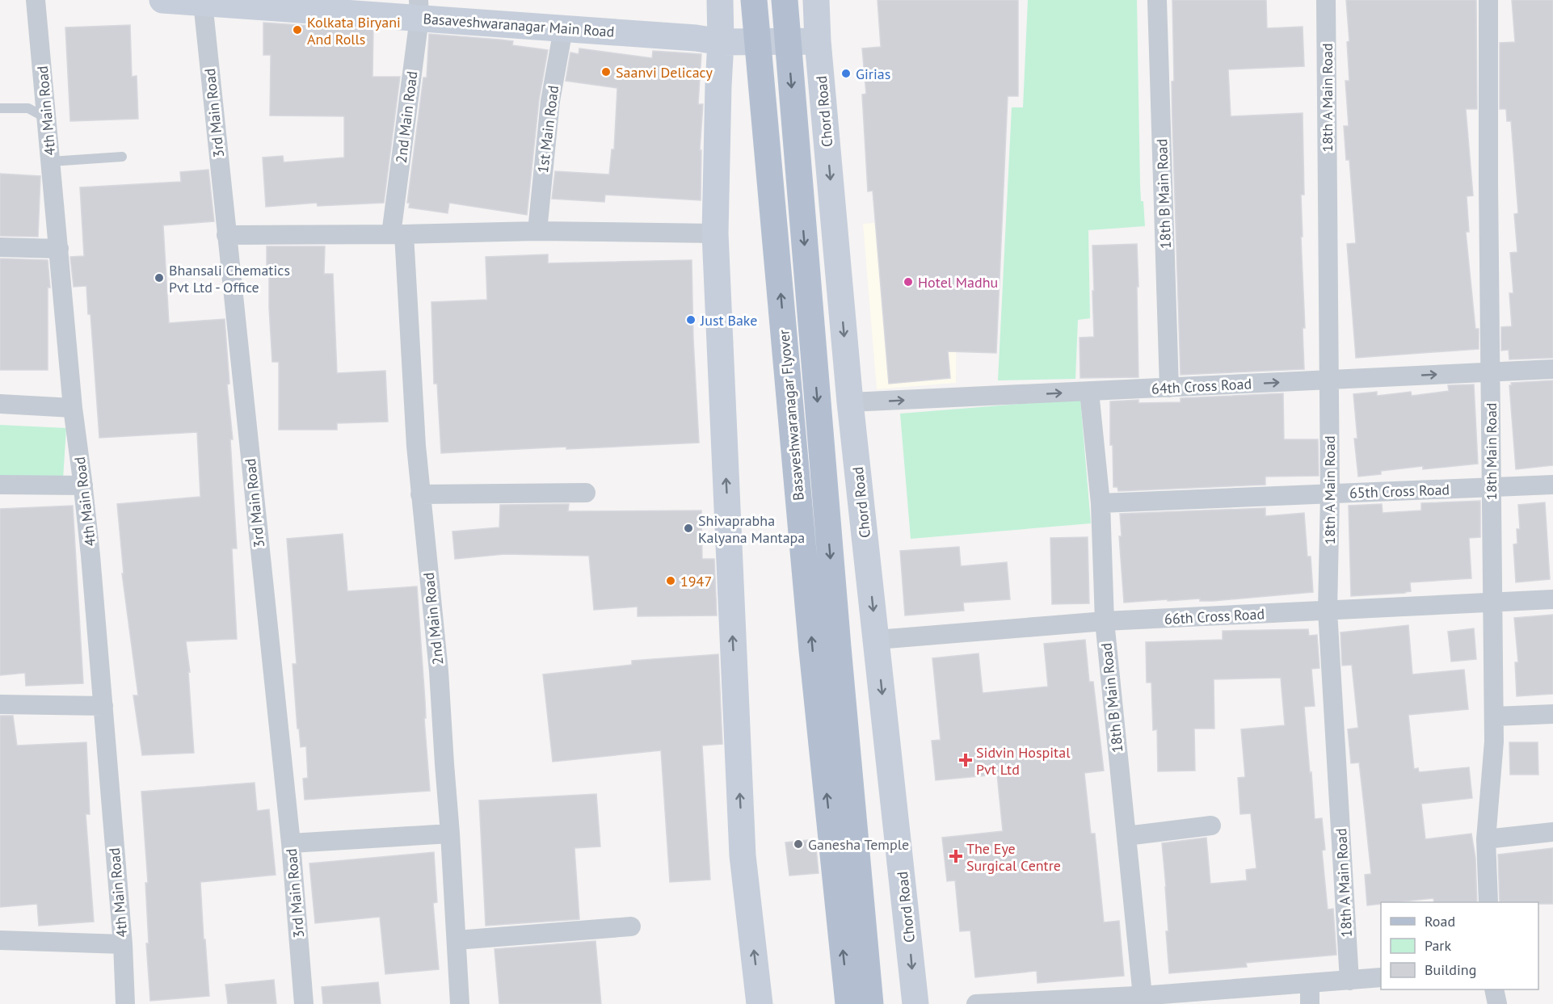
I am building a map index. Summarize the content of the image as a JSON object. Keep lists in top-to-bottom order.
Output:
{
  "streets": {
    "main road": ["Basaveshwaranagar Flyover"],
    "street": [
      "Basaveshwaranagar Main Road",
      "18th A Main Road",
      "4th Main Road",
      "Chord Road",
      "3rd Main Road",
      "2nd Main Road",
      "1st Main Road",
      "18th B Main Road",
      "64th Cross Road",
      "18th Main Road",
      "65th Cross Road",
      "66th Cross Road"
    ]
  },
  "crossings": [
    ["Basaveshwaranagar Main Road", "Chord Road"],
    ["Basaveshwaranagar Main Road", "3rd Main Road"],
    ["Basaveshwaranagar Main Road", "2nd Main Road"],
    ["Basaveshwaranagar Main Road", "1st Main Road"],
    ["18th A Main Road", "64th Cross Road"],
    ["18th A Main Road", "65th Cross Road"],
    ["18th A Main Road", "66th Cross Road"],
    ["Chord Road", "64th Cross Road"],
    ["Chord Road", "66th Cross Road"],
    ["18th B Main Road", "64th Cross Road"],
    ["18th B Main Road", "65th Cross Road"],
    ["18th B Main Road", "66th Cross Road"],
    ["64th Cross Road", "18th Main Road"],
    ["18th Main Road", "65th Cross Road"],
    ["18th Main Road", "66th Cross Road"]
  ],
  "one_way": ["64th Cross Road"],
  "places": {
    "other": [
      "Kolkata Biryani And Rolls",
      "Saanvi Delicacy",
      "Girias",
      "Bhansali Chematics Pvt Ltd - Office",
      "Hotel Madhu",
      "Just Bake",
      "Shivaprabha Kalyana Mantapa",
      "1947",
      "Ganesha Temple"
    ],
    "health": ["Sidvin Hospital Pvt Ltd", "The Eye Surgical Centre"]
  },
  "legend": ["Road", "Park", "Building"]
}
